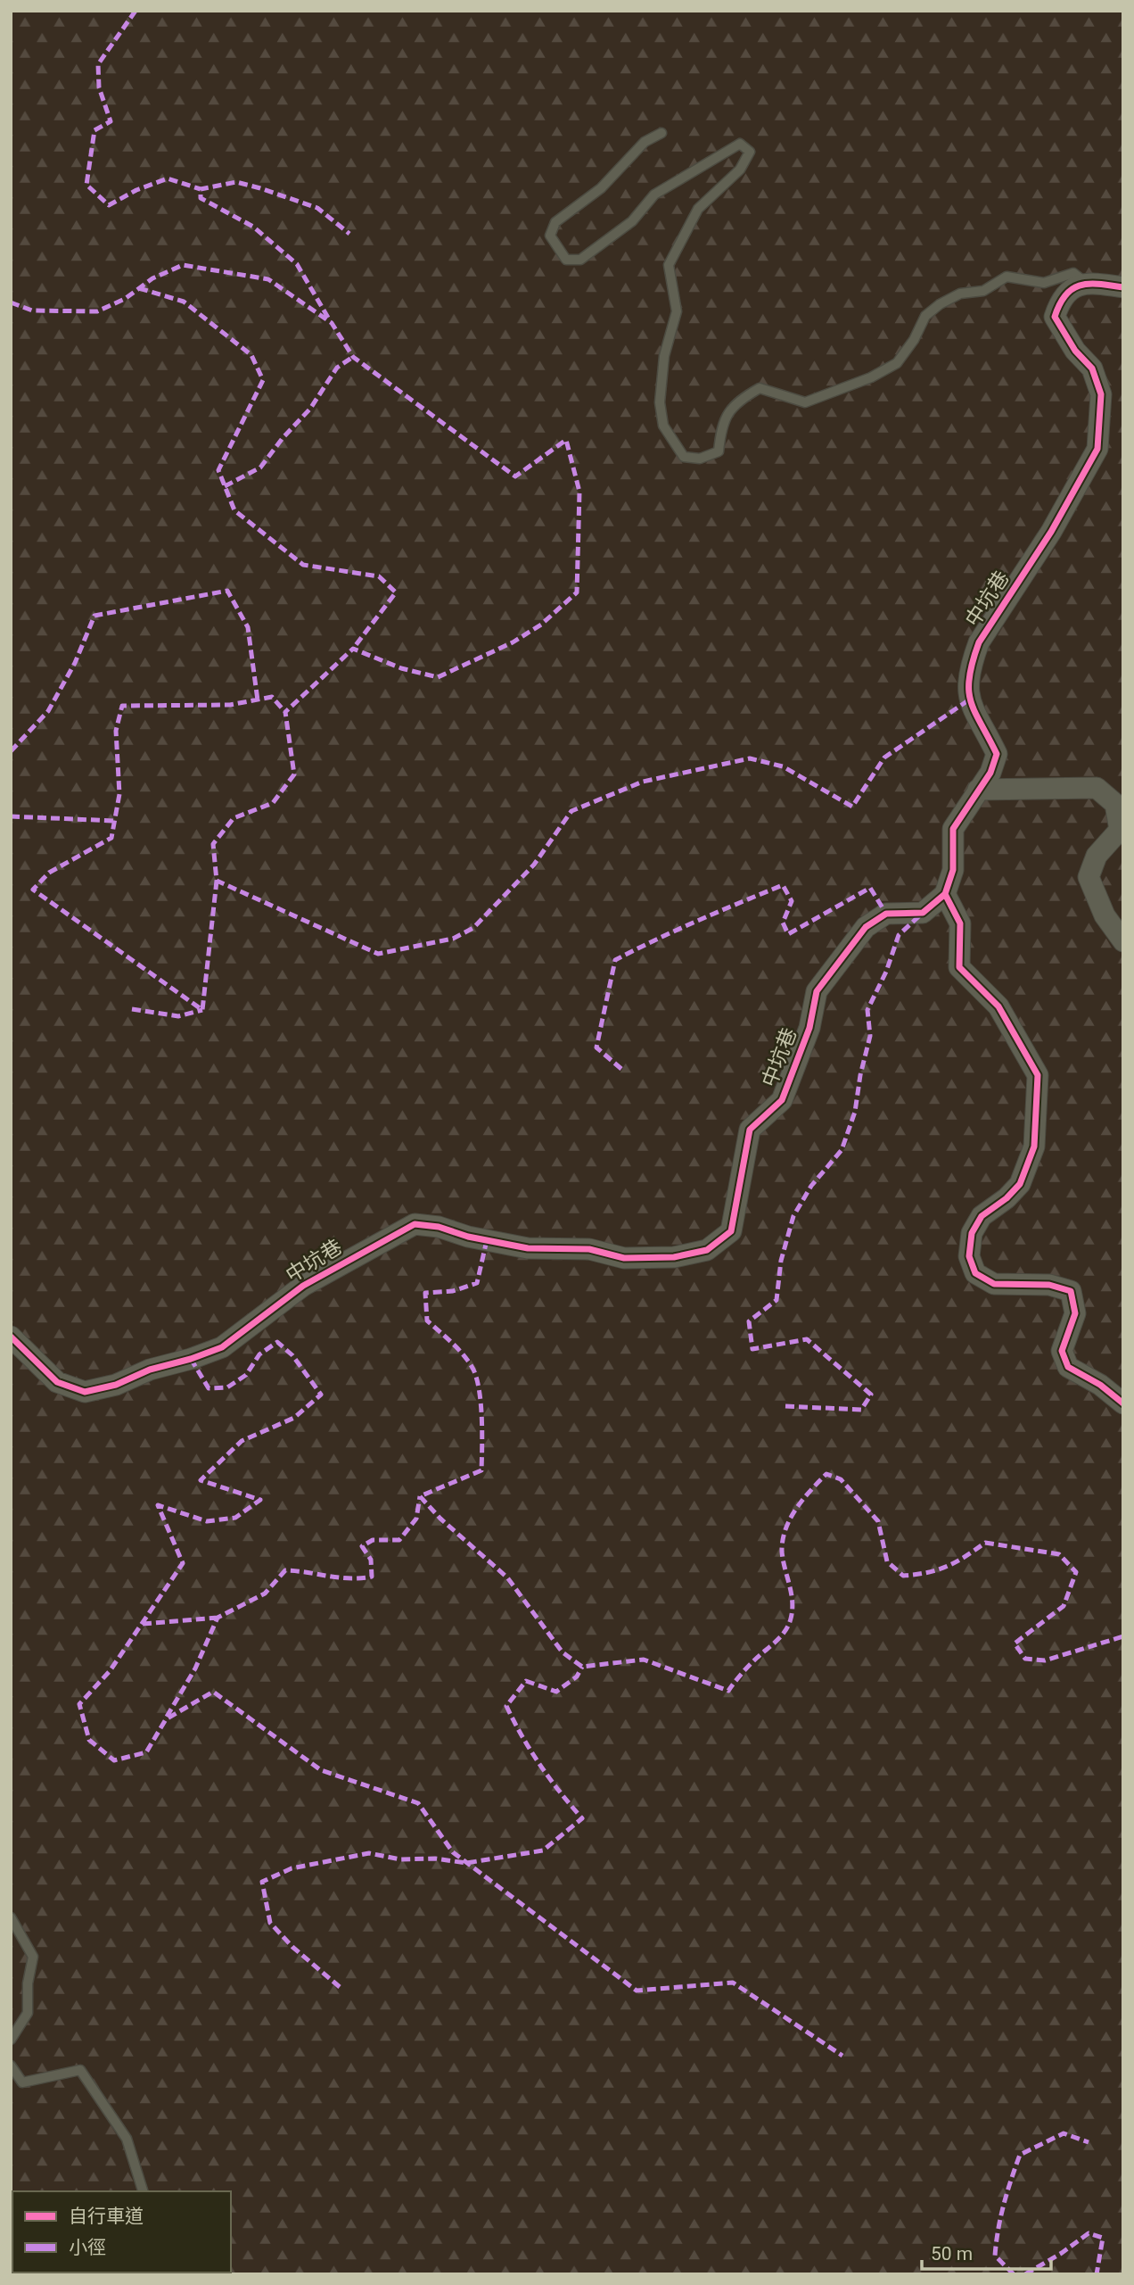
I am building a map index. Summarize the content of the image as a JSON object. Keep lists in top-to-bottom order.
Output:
{
  "streets": {
    "street": ["中坑巷"]
  },
  "legend": ["自行車道", "小徑"],
  "scale_bar": "50 m"
}
